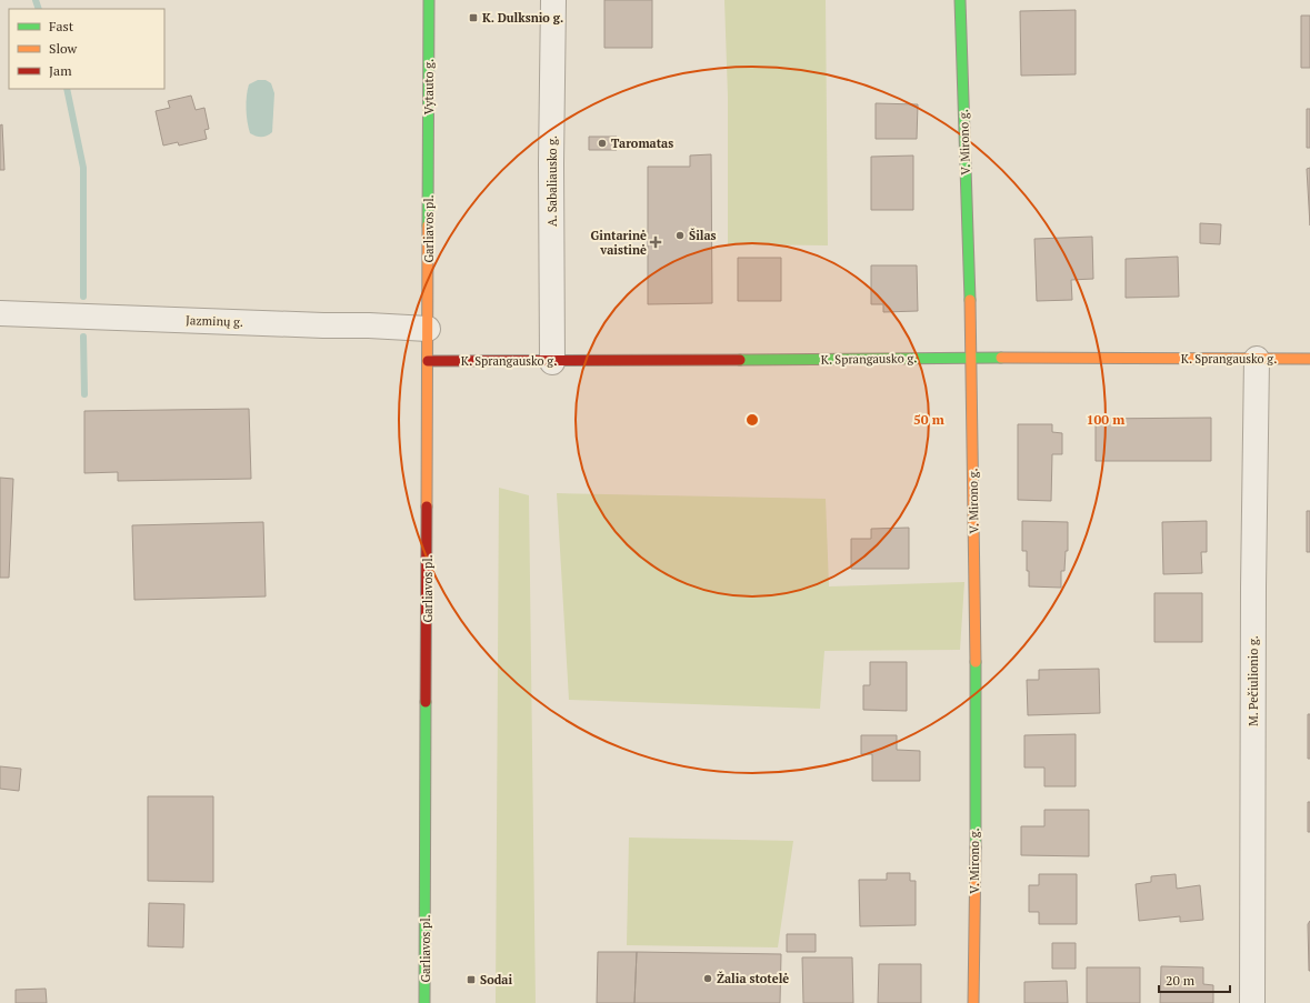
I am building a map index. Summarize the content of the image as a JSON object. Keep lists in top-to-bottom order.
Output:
{
  "streets": {
    "street": [
      "Vytauto g.",
      "V. Mirono g.",
      "A. Sabaliausko g.",
      "Garliavos pl.",
      "Jazminų g.",
      "K. Sprangausko g.",
      "M. Pečiulionio g."
    ]
  },
  "crossings": [
    ["Vytauto g.", "Garliavos pl."],
    ["V. Mirono g.", "K. Sprangausko g."],
    ["A. Sabaliausko g.", "K. Sprangausko g."],
    ["Garliavos pl.", "Jazminų g."],
    ["Garliavos pl.", "K. Sprangausko g."],
    ["K. Sprangausko g.", "M. Pečiulionio g."]
  ],
  "places": {
    "transit": ["K. Dulksnio g.", "Sodai"],
    "other": ["Taromatas", "Šilas", "Žalia stotelė"],
    "health": ["Gintarinė vaistinė"]
  },
  "legend": ["Fast", "Slow", "Jam"],
  "scale_bar": "20 m",
  "rings": ["50 m", "100 m"]
}
